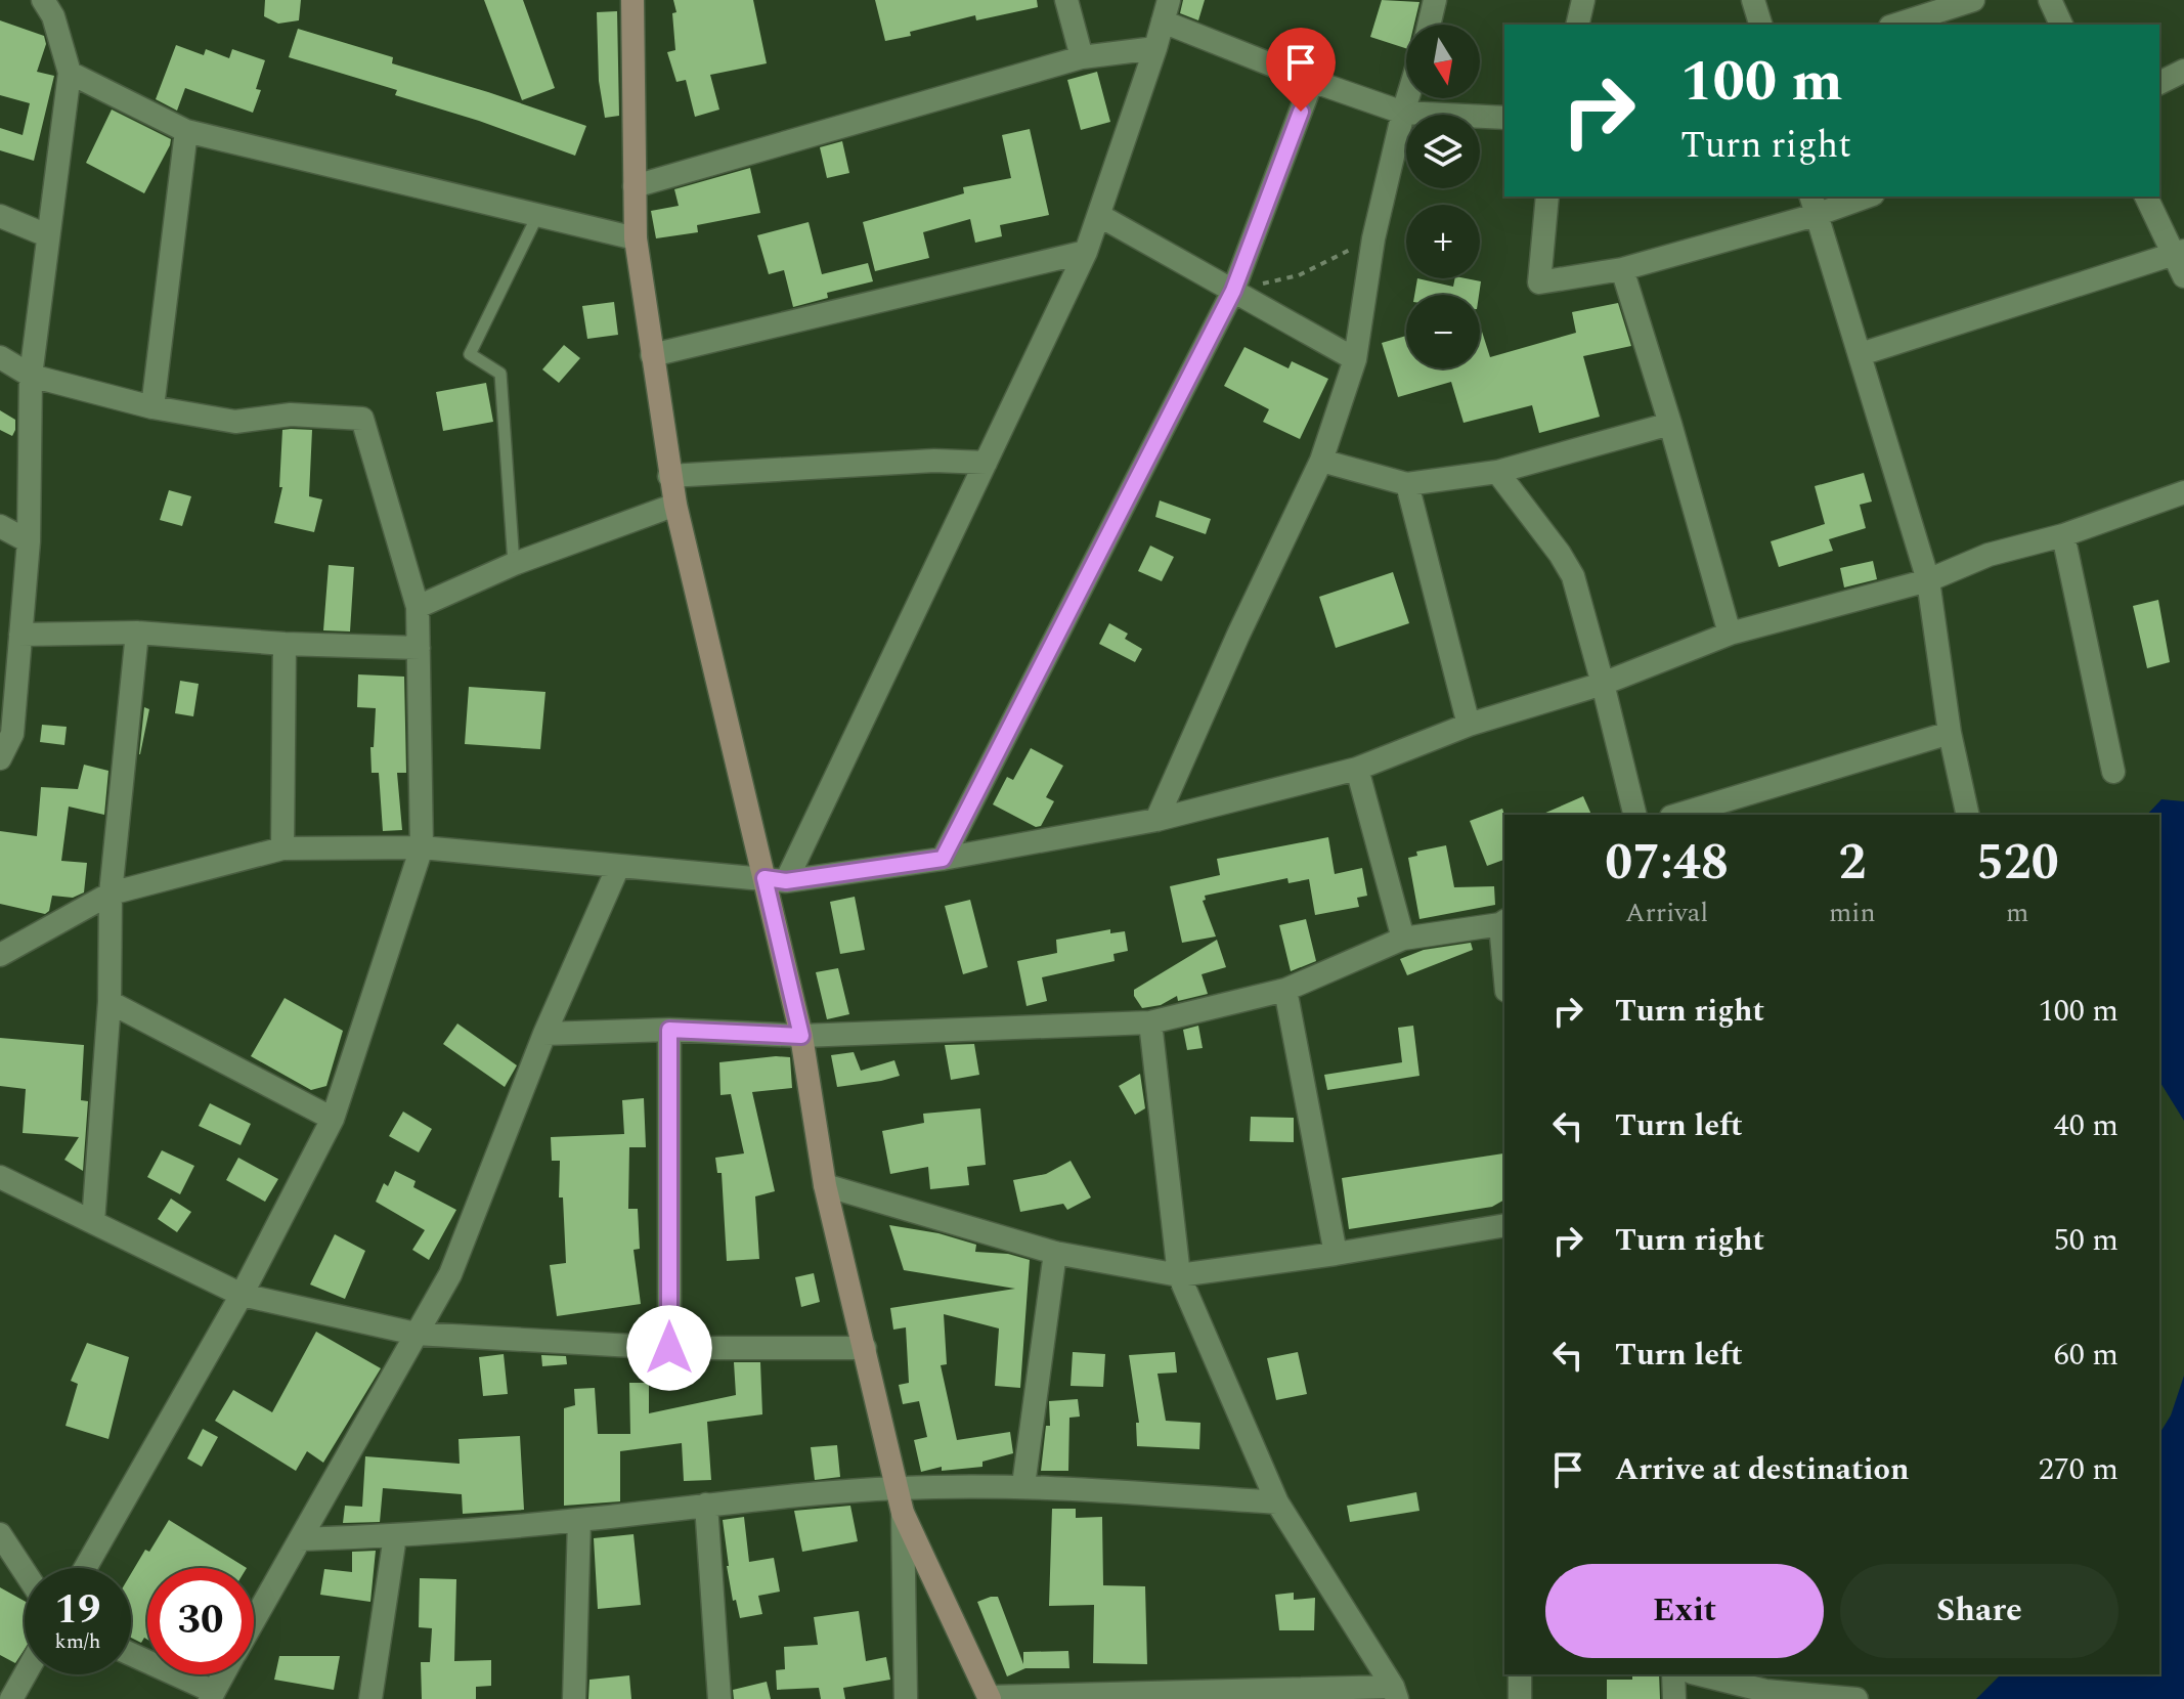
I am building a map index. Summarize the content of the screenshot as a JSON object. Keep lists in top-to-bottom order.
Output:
{
  "north": "bottom",
  "page": {
    "map_buttons": ["+", "−"],
    "turn": ["100 m", "Turn right"],
    "eta": [
      "07:48",
      "Arrival",
      "2",
      "min",
      "520",
      "m"
    ],
    "list": [
      {
        "name": "Turn right",
        "value": "100 m"
      },
      {
        "name": "Turn left",
        "value": "40 m"
      },
      {
        "name": "Turn right",
        "value": "50 m"
      },
      {
        "name": "Turn left",
        "value": "60 m"
      },
      {
        "name": "Arrive at destination",
        "value": "270 m"
      }
    ],
    "buttons": ["Exit", "Share"],
    "speed": "19 km/h",
    "limit": "30"
  }
}
